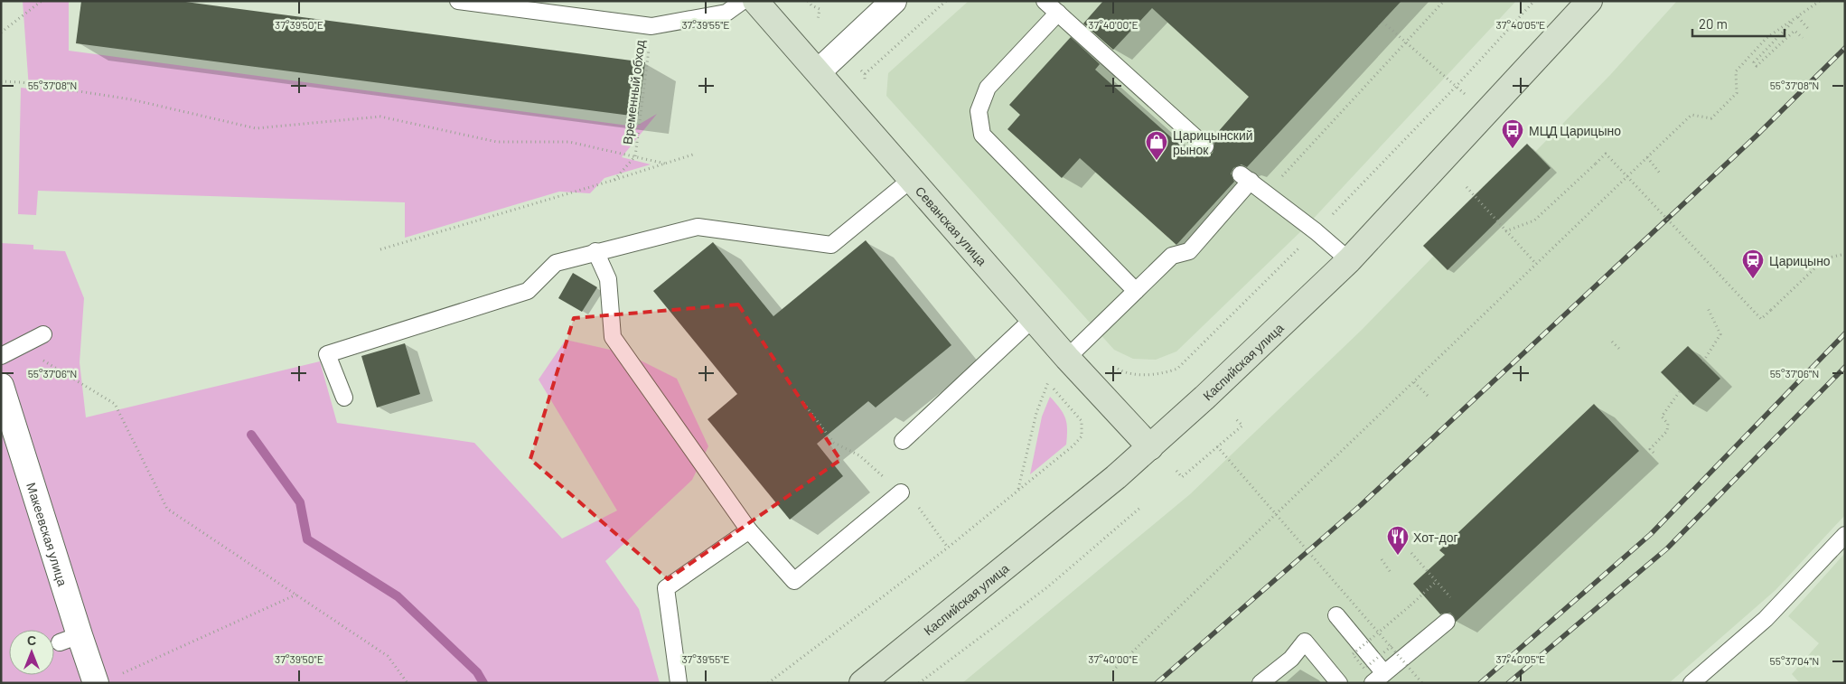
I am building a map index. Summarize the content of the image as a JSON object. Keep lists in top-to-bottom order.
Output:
{
  "streets": {
    "main road": ["Севанская улица", "Каспийская улица"],
    "street": ["Макеевская улица"],
    "path": ["Временный обход"]
  },
  "crossings": [
    ["Севанская улица", "Каспийская улица"]
  ],
  "places": {
    "bus stop": ["МЦД Царицыно"],
    "shop": ["Царицынский рынок"],
    "station": ["Царицыно"],
    "restaurant": ["Хот-дог"]
  },
  "scale_bar": "20 m",
  "north": "top",
  "coordinates": [
    "37°39'50\"E",
    "37°39'55\"E",
    "37°40'00\"E",
    "37°40'05\"E",
    "55°37'08\"N",
    "55°37'06\"N",
    "55°37'04\"N"
  ]
}
